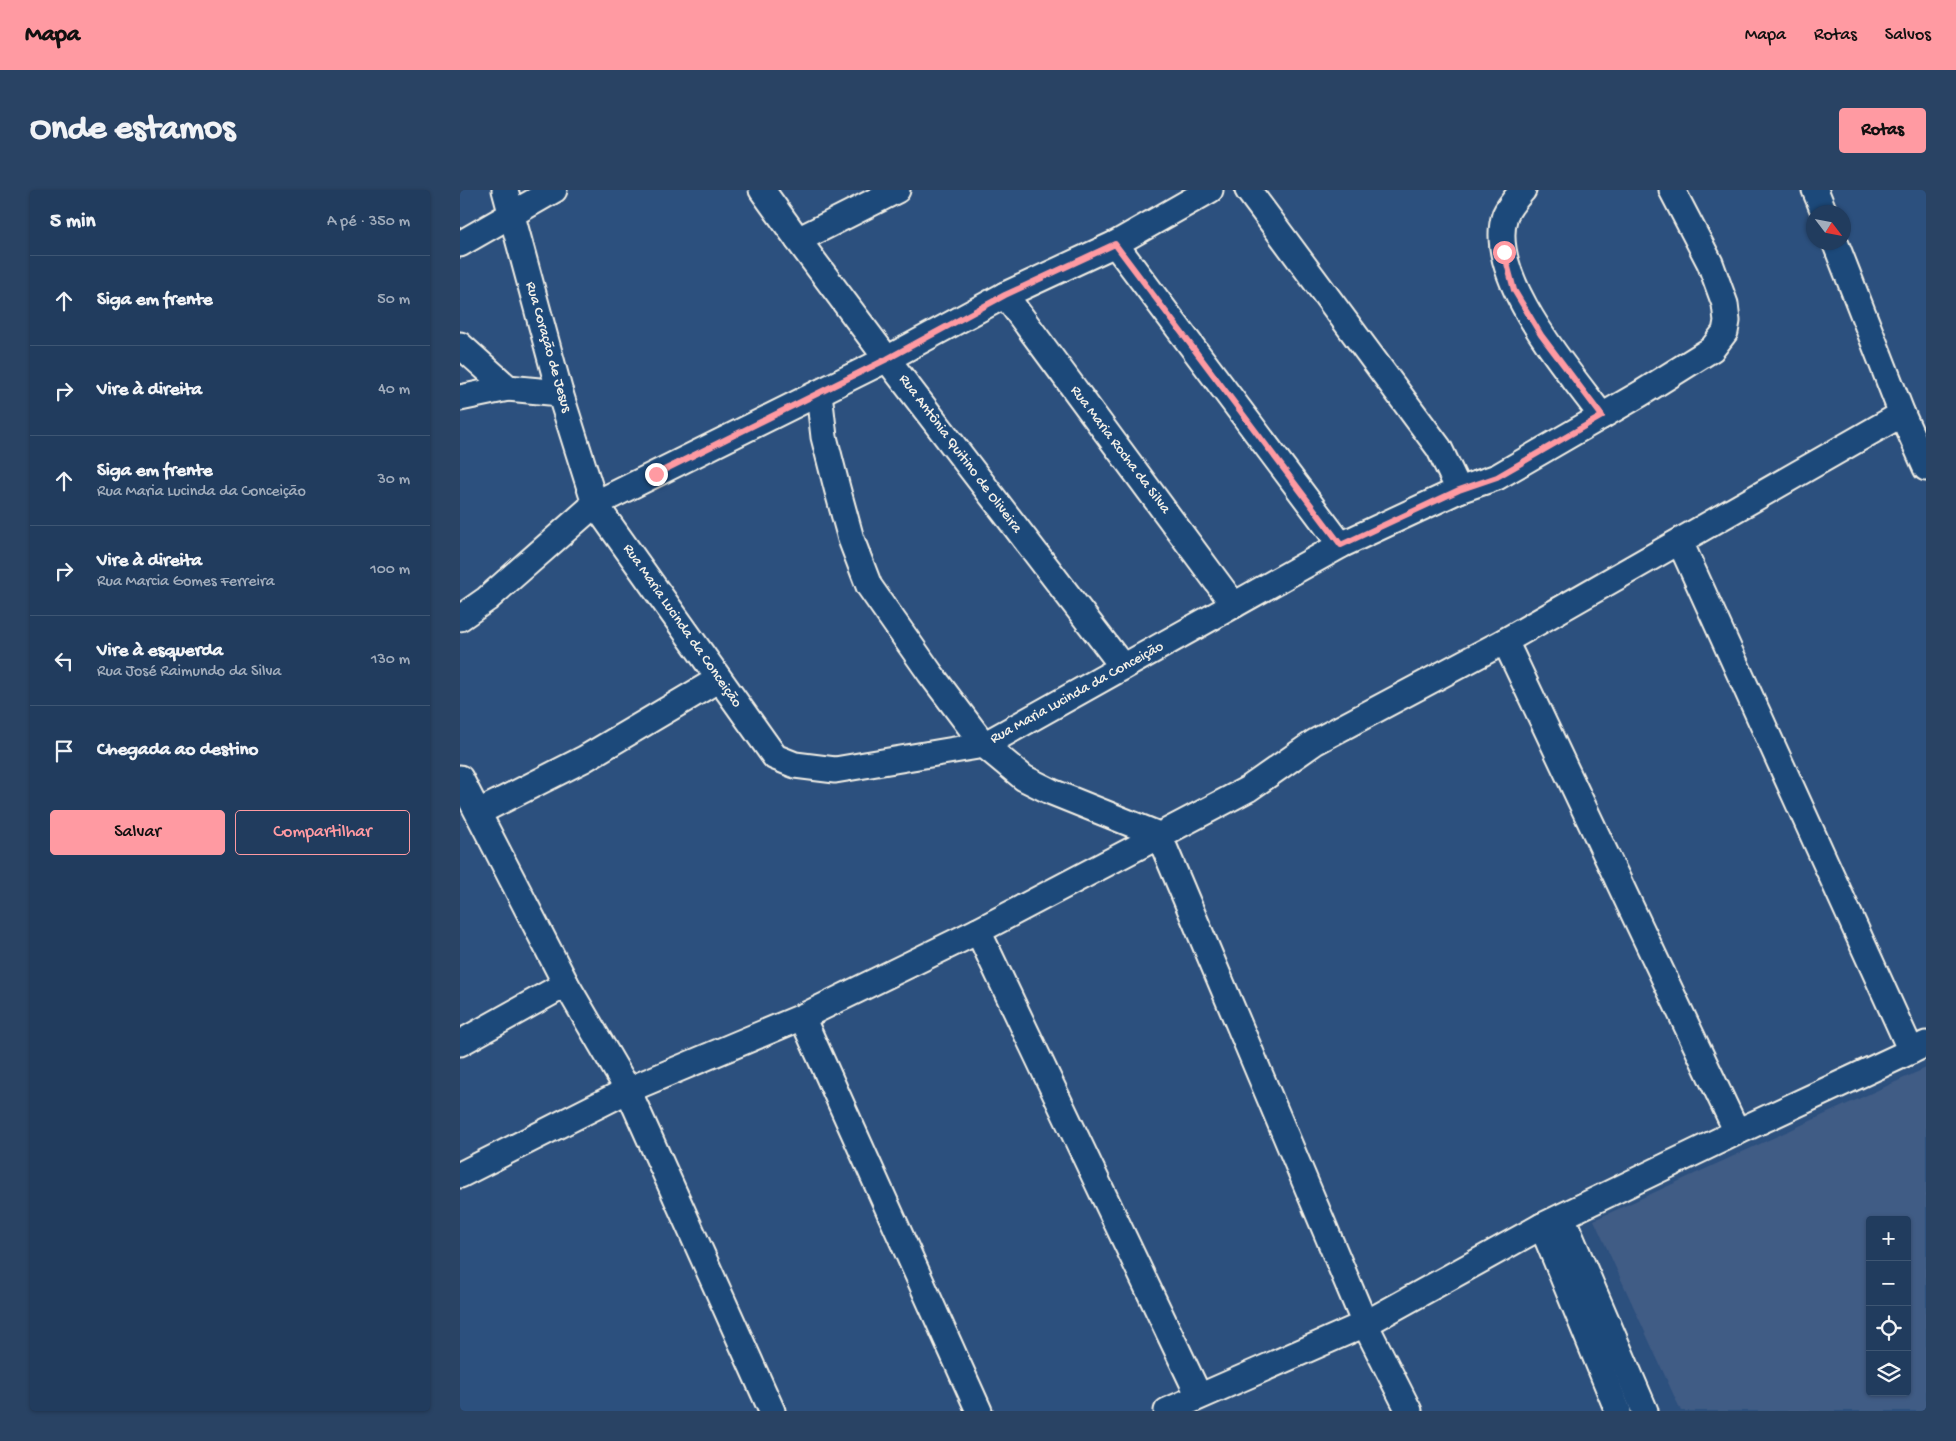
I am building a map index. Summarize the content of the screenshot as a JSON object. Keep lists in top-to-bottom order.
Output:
{
  "streets": {
    "street": [
      "Rua Coração de Jesus",
      "Rua Maria Rocha da Silva",
      "Rua Antônia Quitino de Oliveira",
      "Rua Maria Lucinda da Conceição"
    ]
  },
  "crossings": [
    ["Rua Coração de Jesus", "Rua Maria Lucinda da Conceição"],
    ["Rua Maria Rocha da Silva", "Rua Maria Lucinda da Conceição"],
    ["Rua Antônia Quitino de Oliveira", "Rua Maria Lucinda da Conceição"]
  ],
  "north": "bottom right",
  "page": {
    "header": "Mapa",
    "nav": ["Mapa", "Rotas", "Salvos"],
    "buttons": [
      "Rotas",
      ["Salvar", "Compartilhar"]
    ],
    "title": "Onde estamos",
    "heading": ["5 min", "A pé · 350 m"],
    "list": [
      ["Siga em frente", "50 m"],
      ["Vire à direita", "40 m"],
      ["Siga em frente", "Rua Maria Lucinda da Conceição", "30 m"],
      ["Vire à direita", "Rua Marcia Gomes Ferreira", "100 m"],
      ["Vire à esquerda", "Rua José Raimundo da Silva", "130 m"],
      "Chegada ao destino"
    ],
    "map_buttons": ["+", "−"]
  }
}
